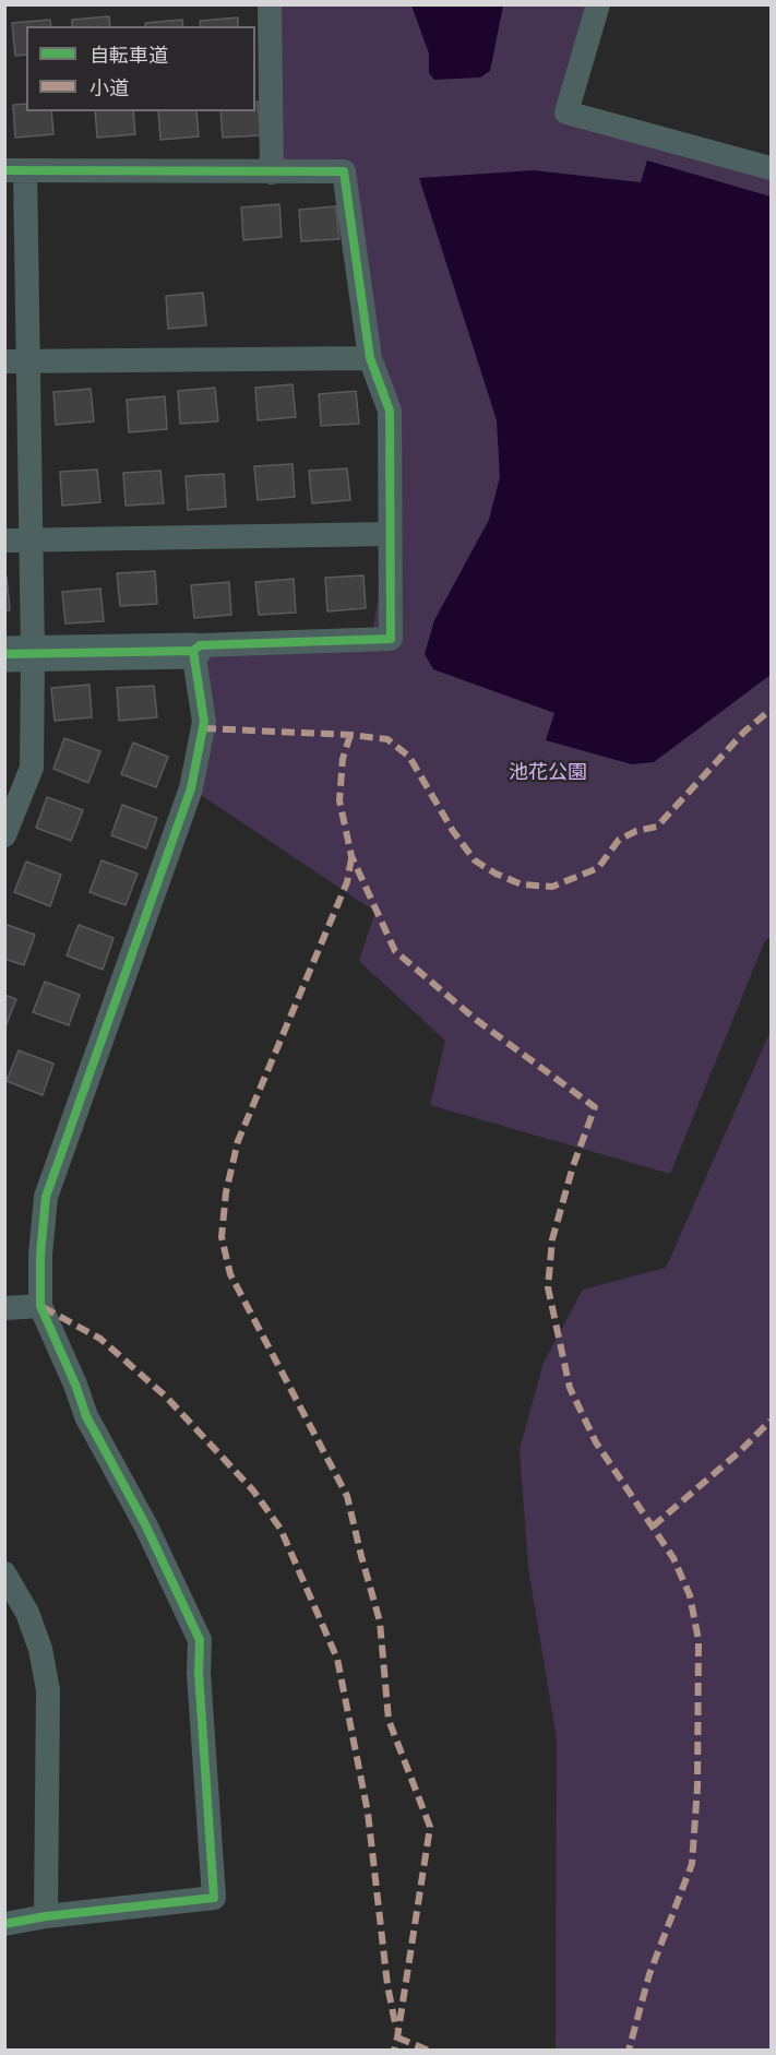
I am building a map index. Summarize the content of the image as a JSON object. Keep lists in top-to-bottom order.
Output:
{
  "parks": ["池花公園"],
  "legend": ["自転車道", "小道"]
}
